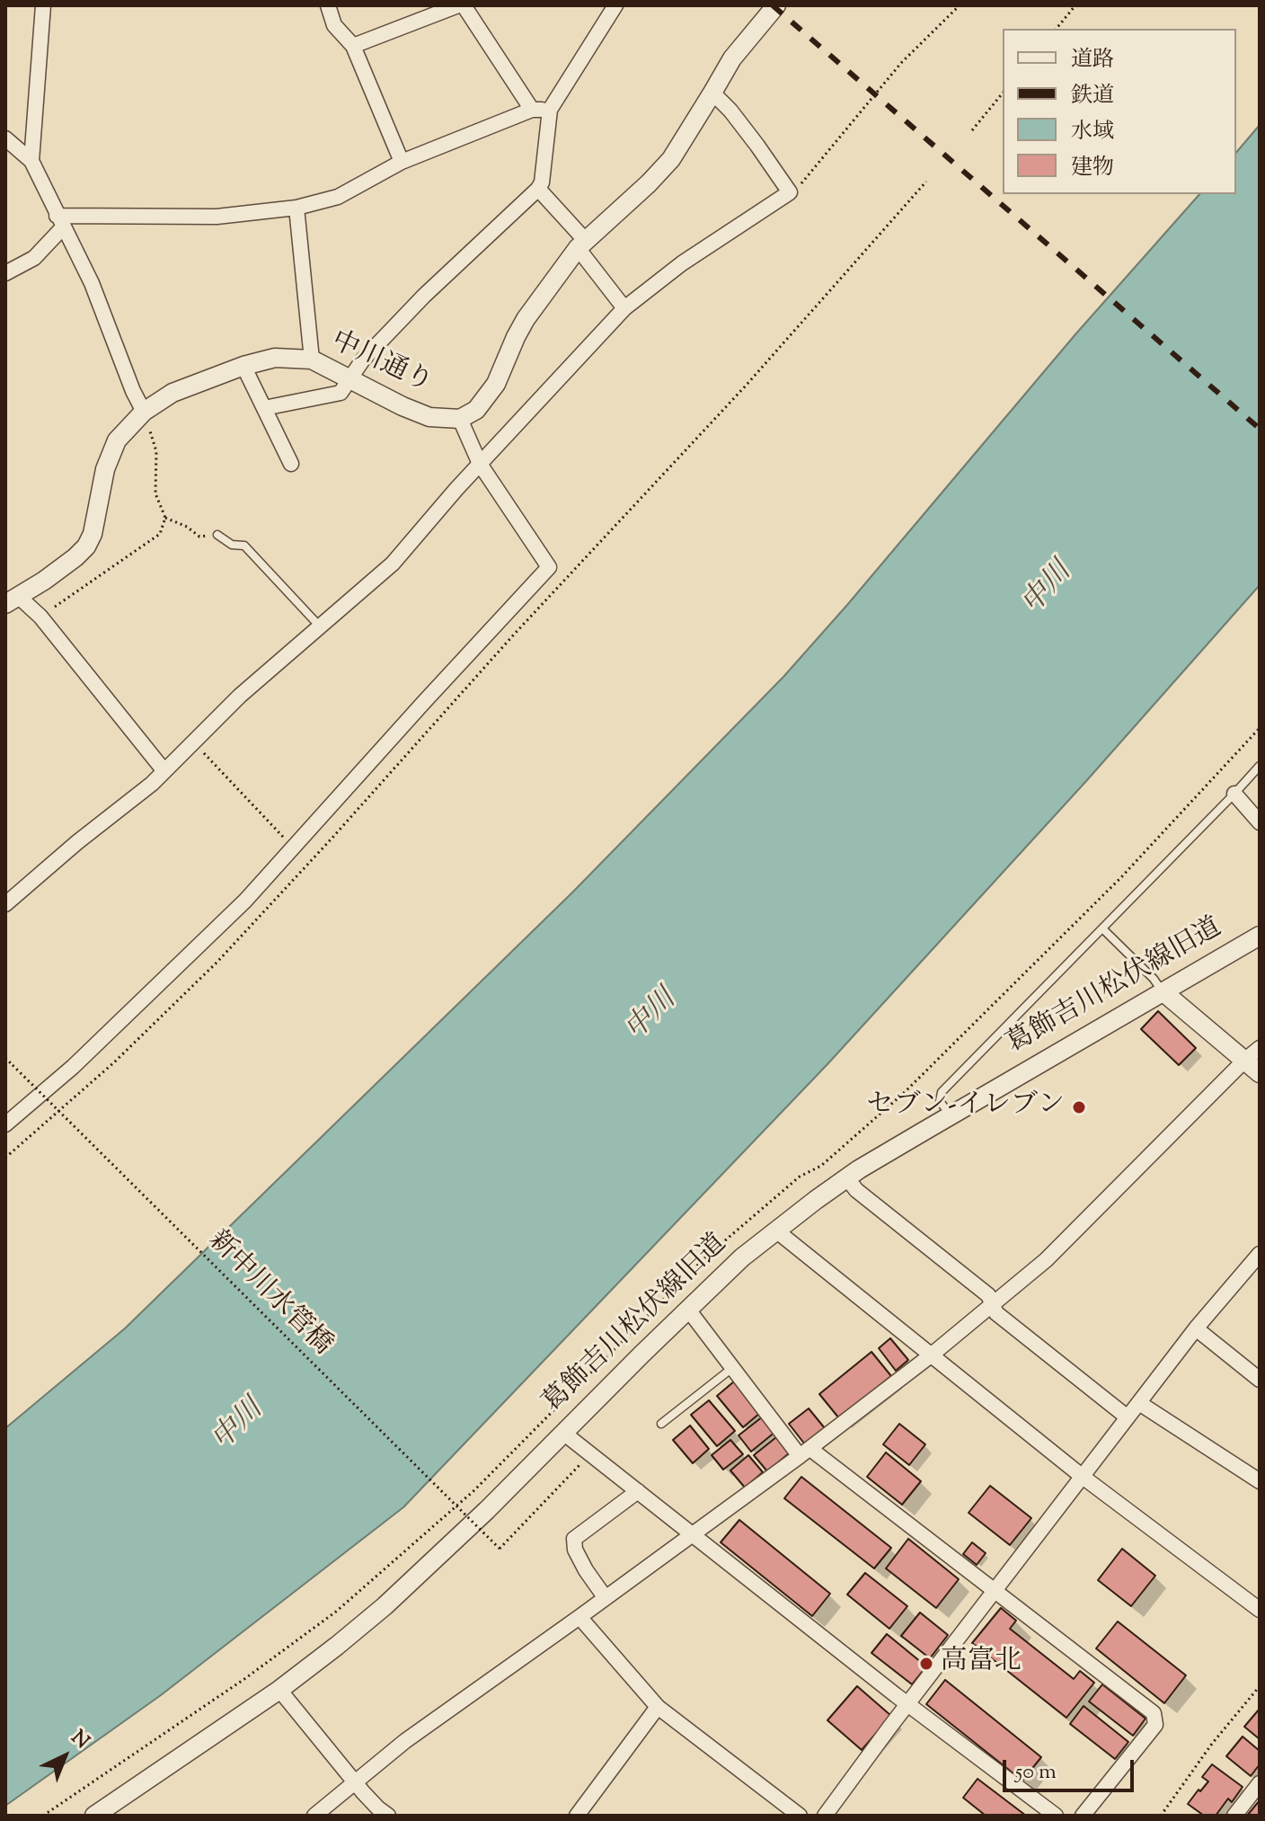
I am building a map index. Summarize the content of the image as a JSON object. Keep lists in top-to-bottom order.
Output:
{
  "streets": {
    "street": ["中川通り", "葛飾吉川松伏線旧道"],
    "path": ["新中川水管橋"]
  },
  "water": ["中川"],
  "places": ["セブン-イレブン", "高富北"],
  "legend": [
    "道路",
    "鉄道",
    "水域",
    "建物"
  ],
  "scale_bar": "50 m",
  "north": "top right"
}
